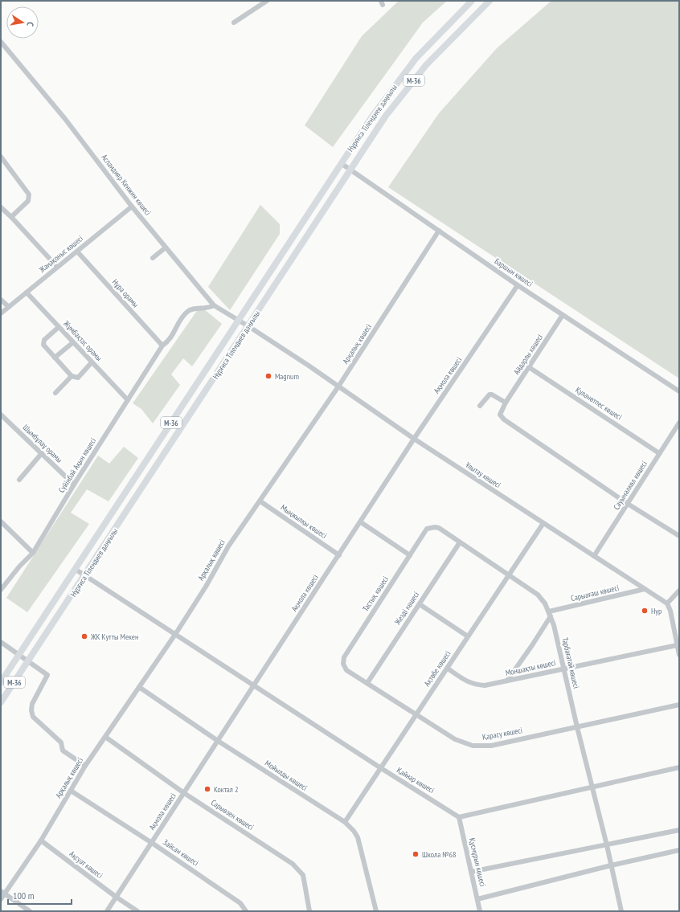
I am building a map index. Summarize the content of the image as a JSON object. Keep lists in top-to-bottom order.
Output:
{
  "streets": {
    "main road": ["M-36", "Нұрғиса Тілендиев даңғылы"],
    "street": [
      "Аспандияр Кенжин көшесі",
      "Жаңақоныс көшесі",
      "Баршын көшесі",
      "Нұра орамы",
      "Жұмбақтас орамы",
      "Арқалық көшесі",
      "Айдарлы көшесі",
      "Ақмола көшесі",
      "Қуланөтпес көшесі",
      "Шымбұлаұ орамы",
      "Сүйінбай Ақын көшесі",
      "Ұлытау көшесі",
      "Сауымалкөл көшесі",
      "Мыңжылқы көшесі",
      "Сарыағаш көшесі",
      "Тастық көшесі",
      "Жезді көшесі",
      "Тарбағатай көшесі",
      "Моншақты көшесі",
      "Ақтөбе көшесі",
      "Қарасу көшесі",
      "Мойылды көшесі",
      "Қайнар көшесі",
      "Сарыөзен көшесі",
      "Зайсан көшесі",
      "Құсмұрын көшесі",
      "Ақсуат көшесі"
    ]
  },
  "crossings": [
    ["Нұрғиса Тілендиев даңғылы", "Аспандияр Кенжин көшесі"],
    ["Нұрғиса Тілендиев даңғылы", "Баршын көшесі"],
    ["Нұрғиса Тілендиев даңғылы", "Ұлытау көшесі"],
    ["Нұрғиса Тілендиев даңғылы", "Қайнар көшесі"],
    ["Аспандияр Кенжин көшесі", "Жаңақоныс көшесі"],
    ["Аспандияр Кенжин көшесі", "Сүйінбай Ақын көшесі"],
    ["Аспандияр Кенжин көшесі", "Ұлытау көшесі"],
    ["Жаңақоныс көшесі", "Нұра орамы"],
    ["Жаңақоныс көшесі", "Жұмбақтас орамы"],
    ["Баршын көшесі", "Арқалық көшесі"],
    ["Баршын көшесі", "Айдарлы көшесі"],
    ["Баршын көшесі", "Ақмола көшесі"],
    ["Нұра орамы", "Сүйінбай Ақын көшесі"],
    ["Жұмбақтас орамы", "Сүйінбай Ақын көшесі"],
    ["Арқалық көшесі", "Ұлытау көшесі"],
    ["Арқалық көшесі", "Мыңжылқы көшесі"],
    ["Арқалық көшесі", "Мойылды көшесі"],
    ["Арқалық көшесі", "Қайнар көшесі"],
    ["Арқалық көшесі", "Сарыөзен көшесі"],
    ["Арқалық көшесі", "Зайсан көшесі"],
    ["Арқалық көшесі", "Ақсуат көшесі"],
    ["Айдарлы көшесі", "Қуланөтпес көшесі"],
    ["Айдарлы көшесі", "Сауымалкөл көшесі"],
    ["Ақмола көшесі", "Ұлытау көшесі"],
    ["Ақмола көшесі", "Мыңжылқы көшесі"],
    ["Ақмола көшесі", "Мойылды көшесі"],
    ["Ақмола көшесі", "Қайнар көшесі"],
    ["Ақмола көшесі", "Сарыөзен көшесі"],
    ["Ақмола көшесі", "Зайсан көшесі"],
    ["Ақмола көшесі", "Ақсуат көшесі"],
    ["Қуланөтпес көшесі", "Сауымалкөл көшесі"],
    ["Шымбұлаұ орамы", "Сүйінбай Ақын көшесі"],
    ["Ұлытау көшесі", "Сауымалкөл көшесі"],
    ["Ұлытау көшесі", "Сарыағаш көшесі"],
    ["Ұлытау көшесі", "Ақтөбе көшесі"],
    ["Сарыағаш көшесі", "Тарбағатай көшесі"],
    ["Тастық көшесі", "Тарбағатай көшесі"],
    ["Тастық көшесі", "Қарасу көшесі"],
    ["Жезді көшесі", "Тарбағатай көшесі"],
    ["Жезді көшесі", "Қарасу көшесі"],
    ["Тарбағатай көшесі", "Моншақты көшесі"],
    ["Тарбағатай көшесі", "Ақтөбе көшесі"],
    ["Тарбағатай көшесі", "Қарасу көшесі"],
    ["Моншақты көшесі", "Ақтөбе көшесі"],
    ["Ақтөбе көшесі", "Қарасу көшесі"],
    ["Ақтөбе көшесі", "Мойылды көшесі"],
    ["Ақтөбе көшесі", "Қайнар көшесі"],
    ["Қайнар көшесі", "Құсмұрын көшесі"]
  ],
  "places": [
    "Magnum",
    "Нур",
    "ЖК Кутты Мекен",
    "Коктал 2",
    "Школа №68"
  ],
  "scale_bar": "100 m",
  "north": "right"
}
